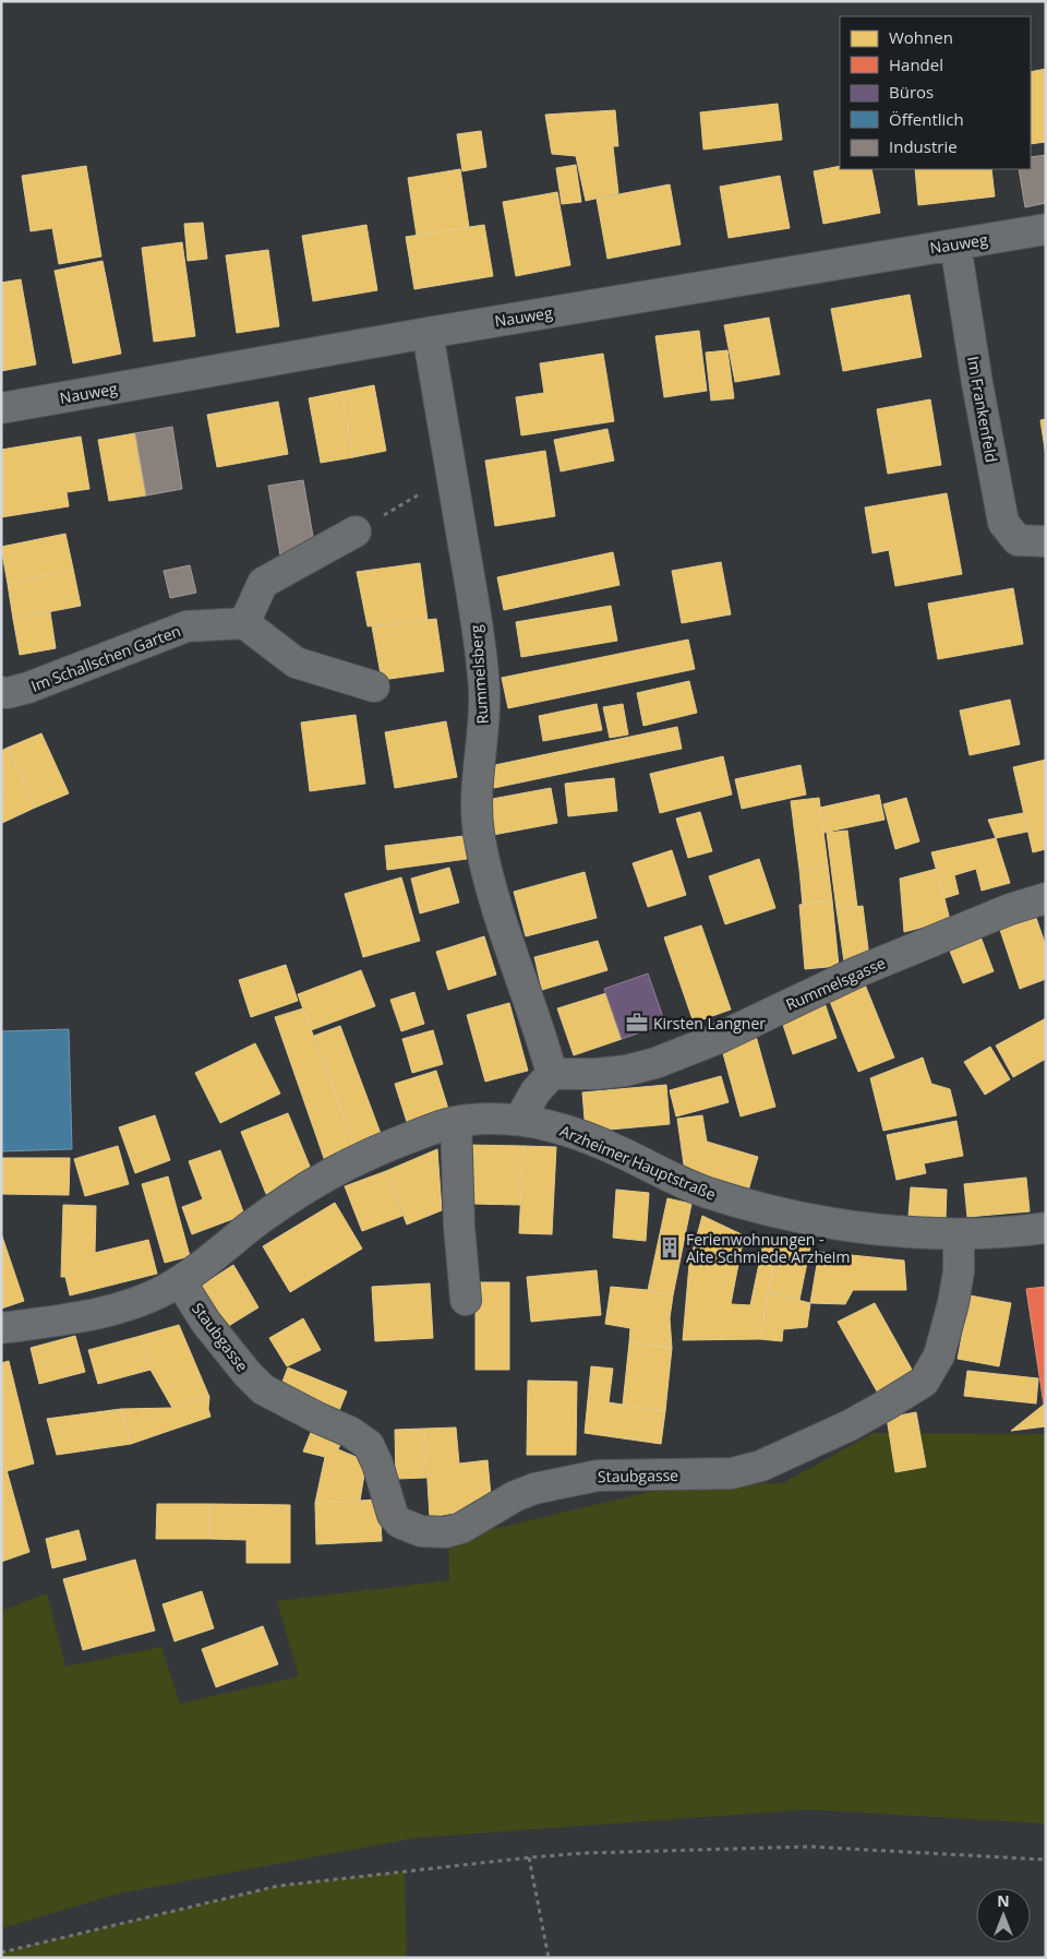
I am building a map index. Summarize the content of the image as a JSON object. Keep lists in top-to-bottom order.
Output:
{
  "streets": {
    "street": [
      "Nauweg",
      "Im Frankenfeld",
      "Im Schallschen Garten",
      "Rummelsberg",
      "Rummelsgasse",
      "Arzheimer Hauptstraße",
      "Staubgasse"
    ]
  },
  "crossings": [
    ["Nauweg", "Im Frankenfeld"],
    ["Nauweg", "Rummelsberg"],
    ["Rummelsberg", "Rummelsgasse"],
    ["Arzheimer Hauptstraße", "Staubgasse"]
  ],
  "places": {
    "office": ["Kirsten Langner"],
    "building": ["Ferienwohnungen - Alte Schmiede Arzheim"]
  },
  "legend": [
    "Wohnen",
    "Handel",
    "Büros",
    "Öffentlich",
    "Industrie"
  ],
  "north": "top"
}
